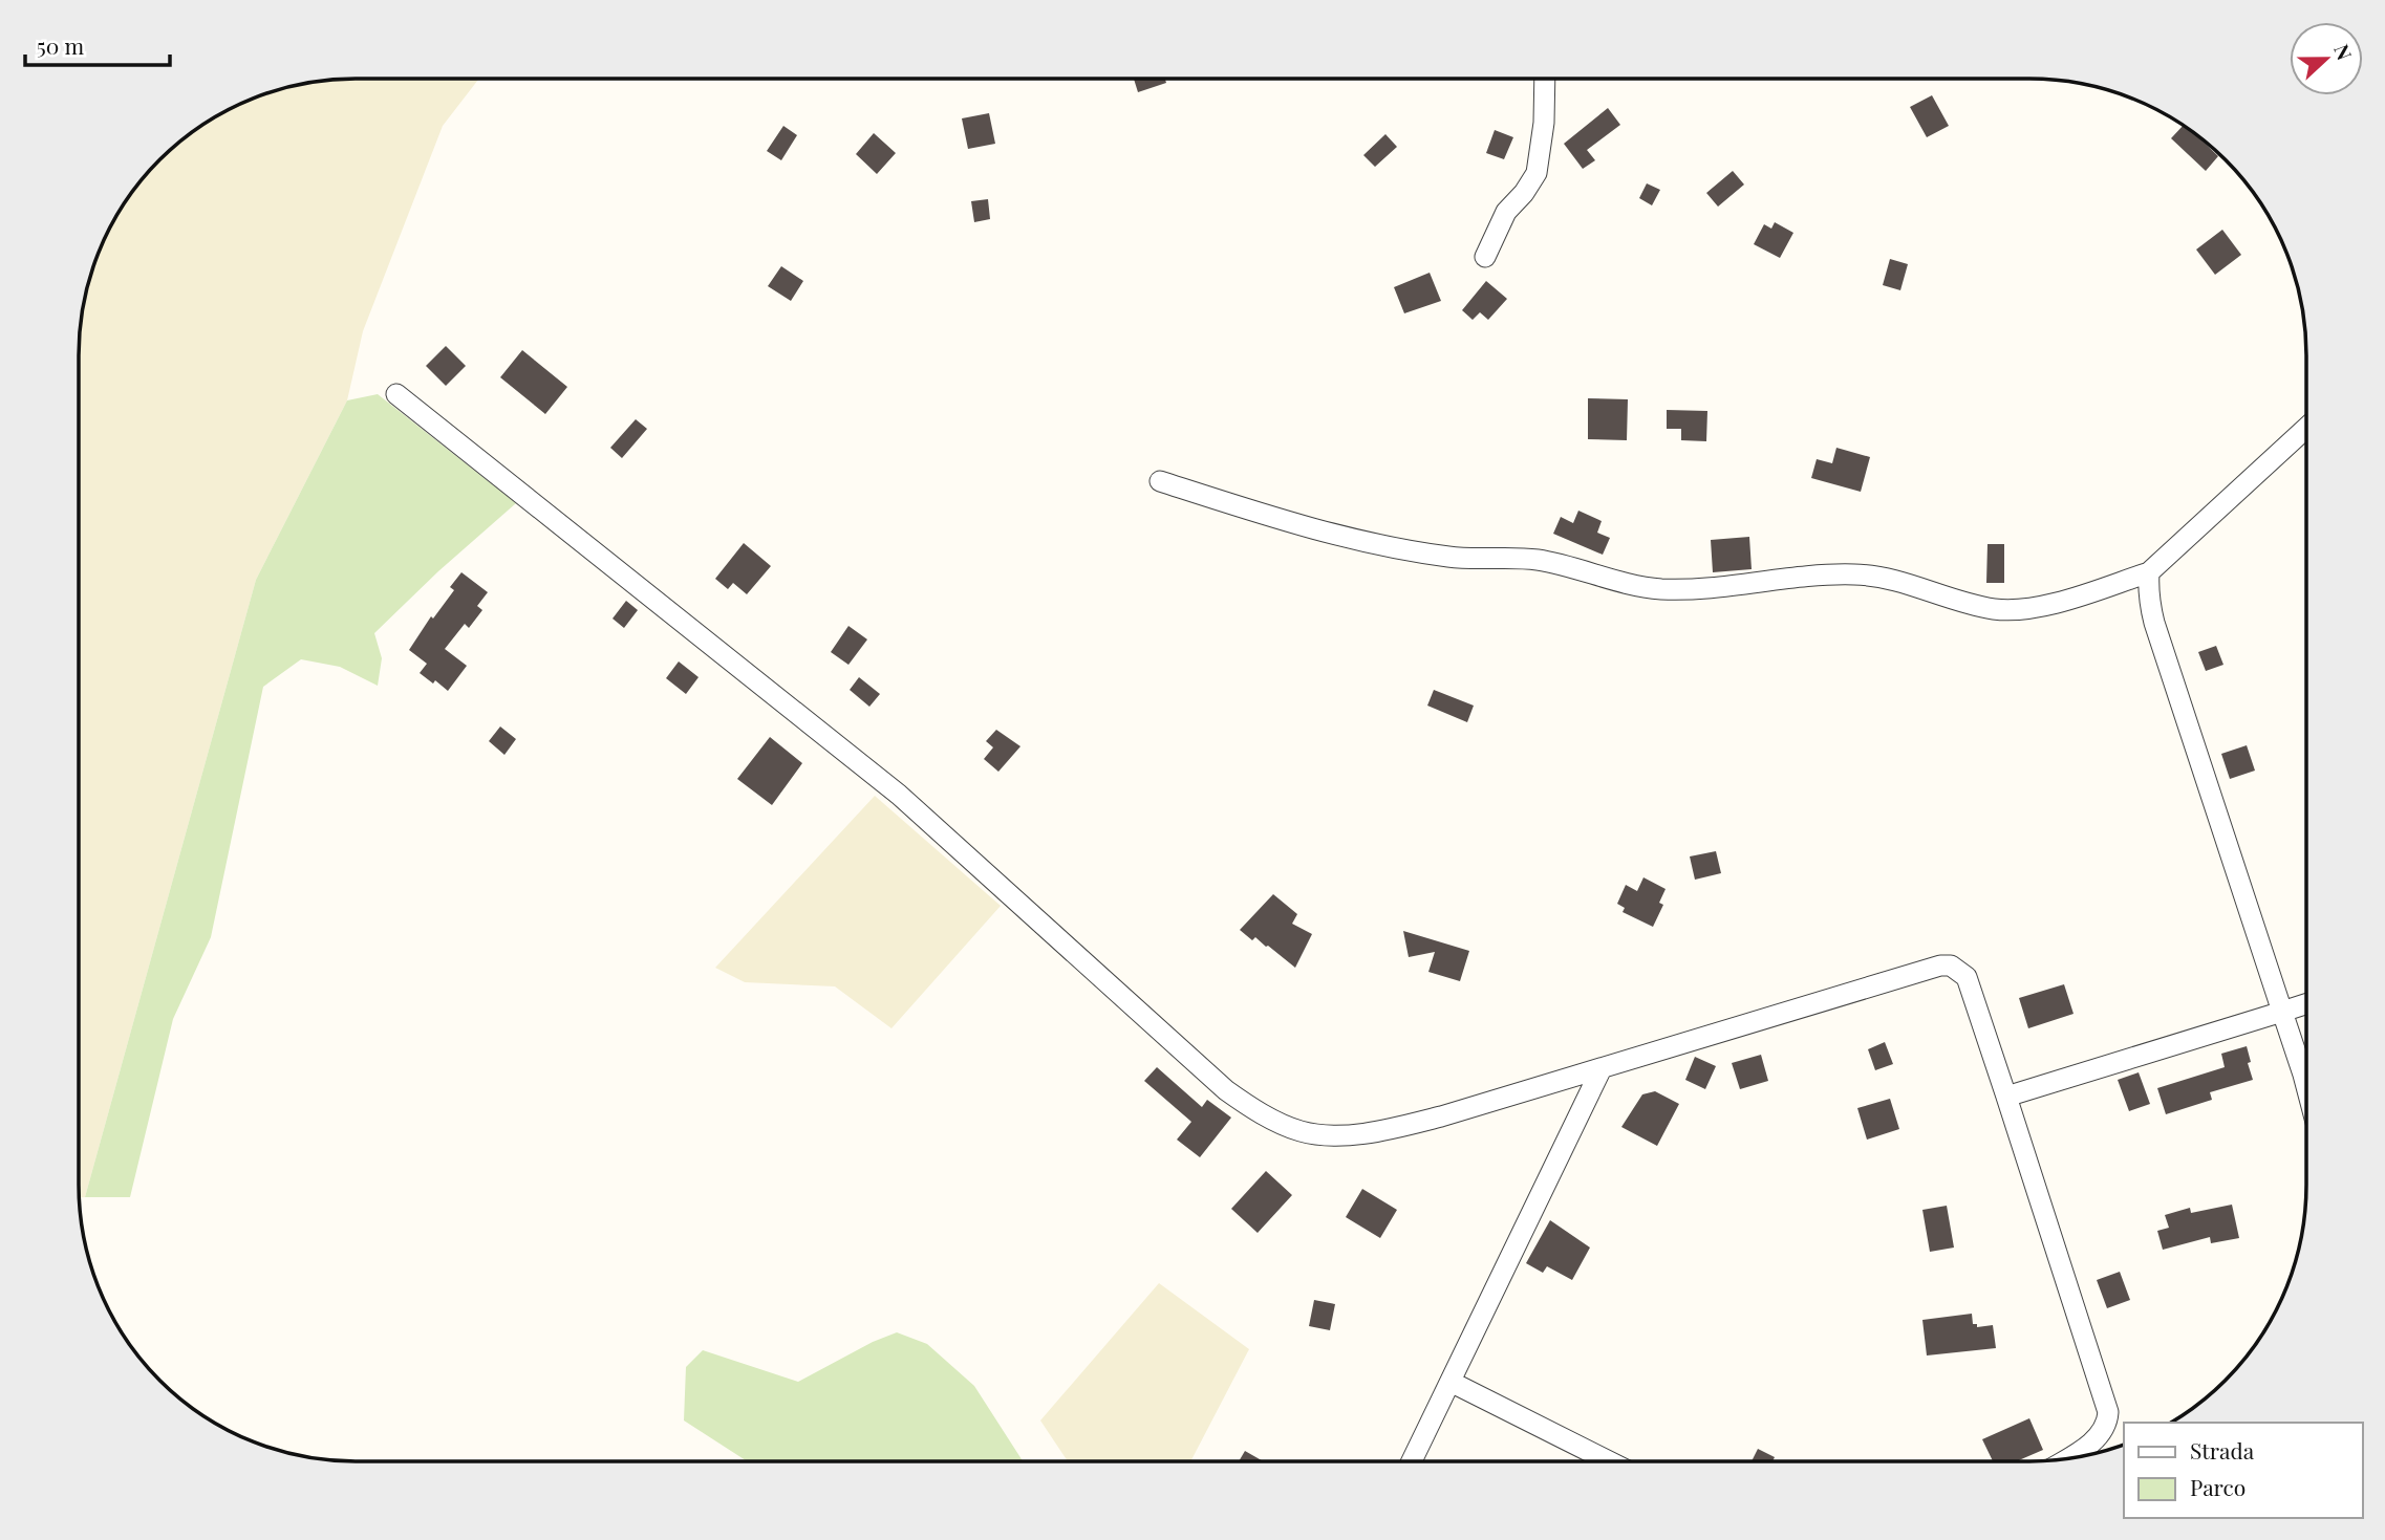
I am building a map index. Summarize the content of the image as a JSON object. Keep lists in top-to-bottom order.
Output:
{
  "legend": ["Strada", "Parco"],
  "scale_bar": "50 m",
  "north": "right"
}
